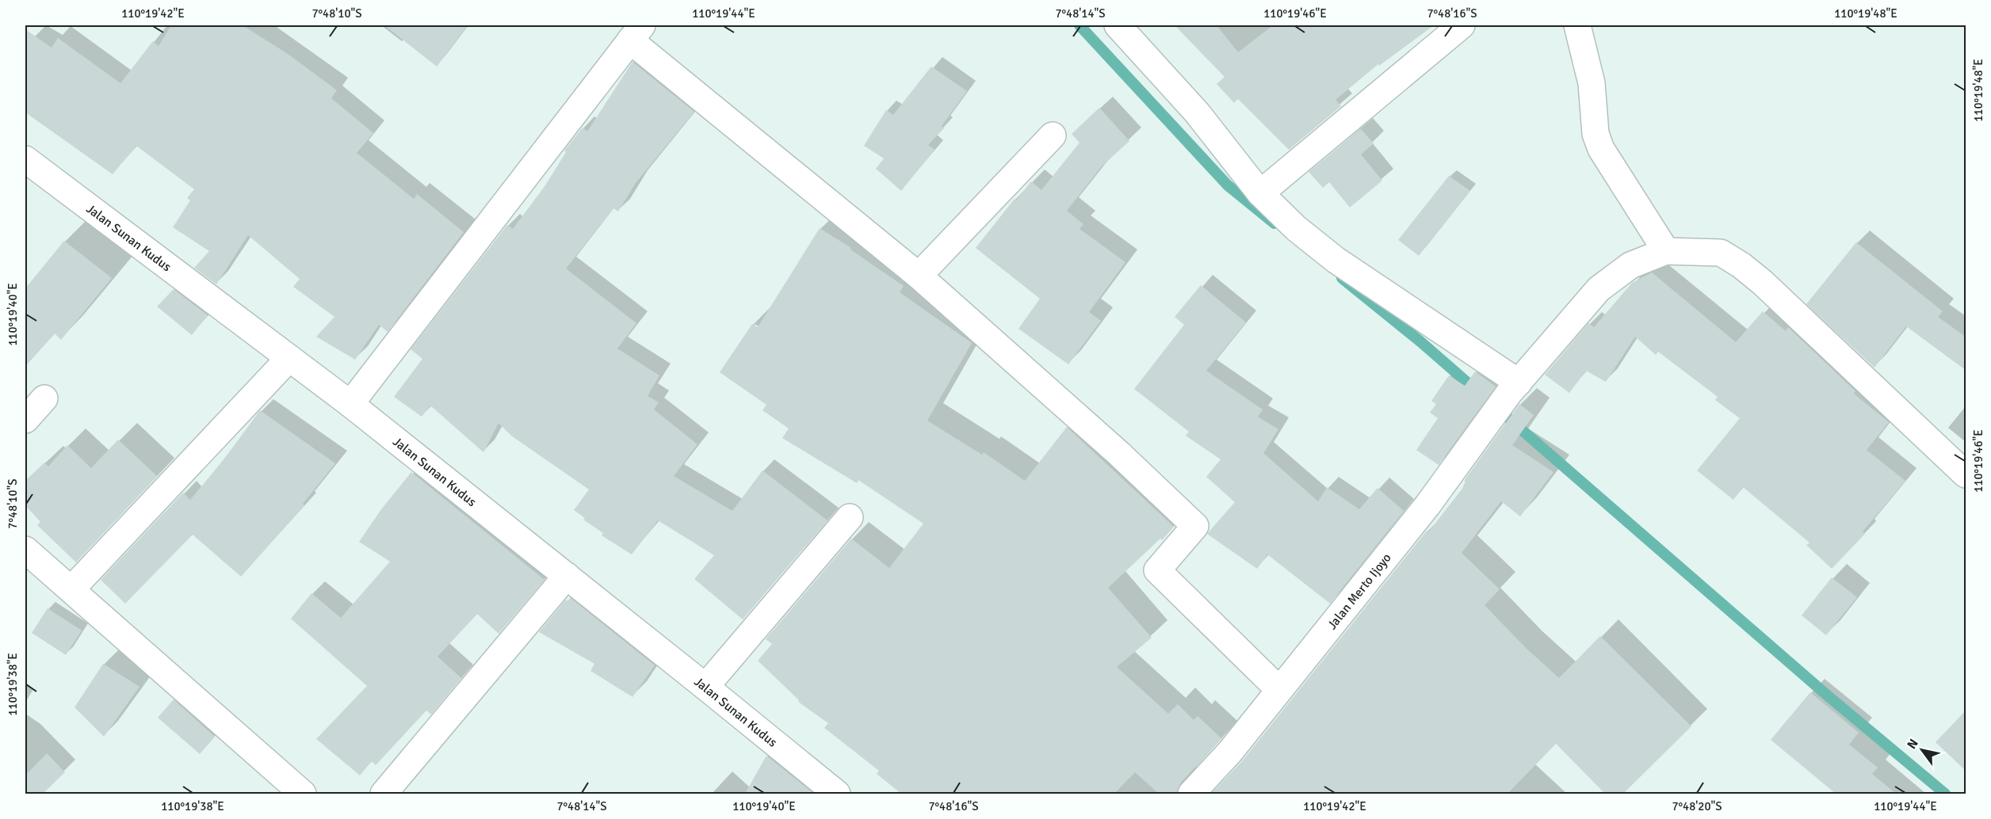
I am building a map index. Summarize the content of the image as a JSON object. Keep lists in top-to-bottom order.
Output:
{
  "streets": {
    "street": ["Jalan Sunan Kudus", "Jalan Merto Ijoyo"]
  },
  "north": "top left",
  "coordinates": [
    "110°19'42\"E",
    "7°48'10\"S",
    "110°19'44\"E",
    "7°48'14\"S",
    "110°19'46\"E",
    "7°48'16\"S",
    "110°19'48\"E",
    "110°19'40\"E",
    "110°19'38\"E",
    "7°48'20\"S"
  ]
}
